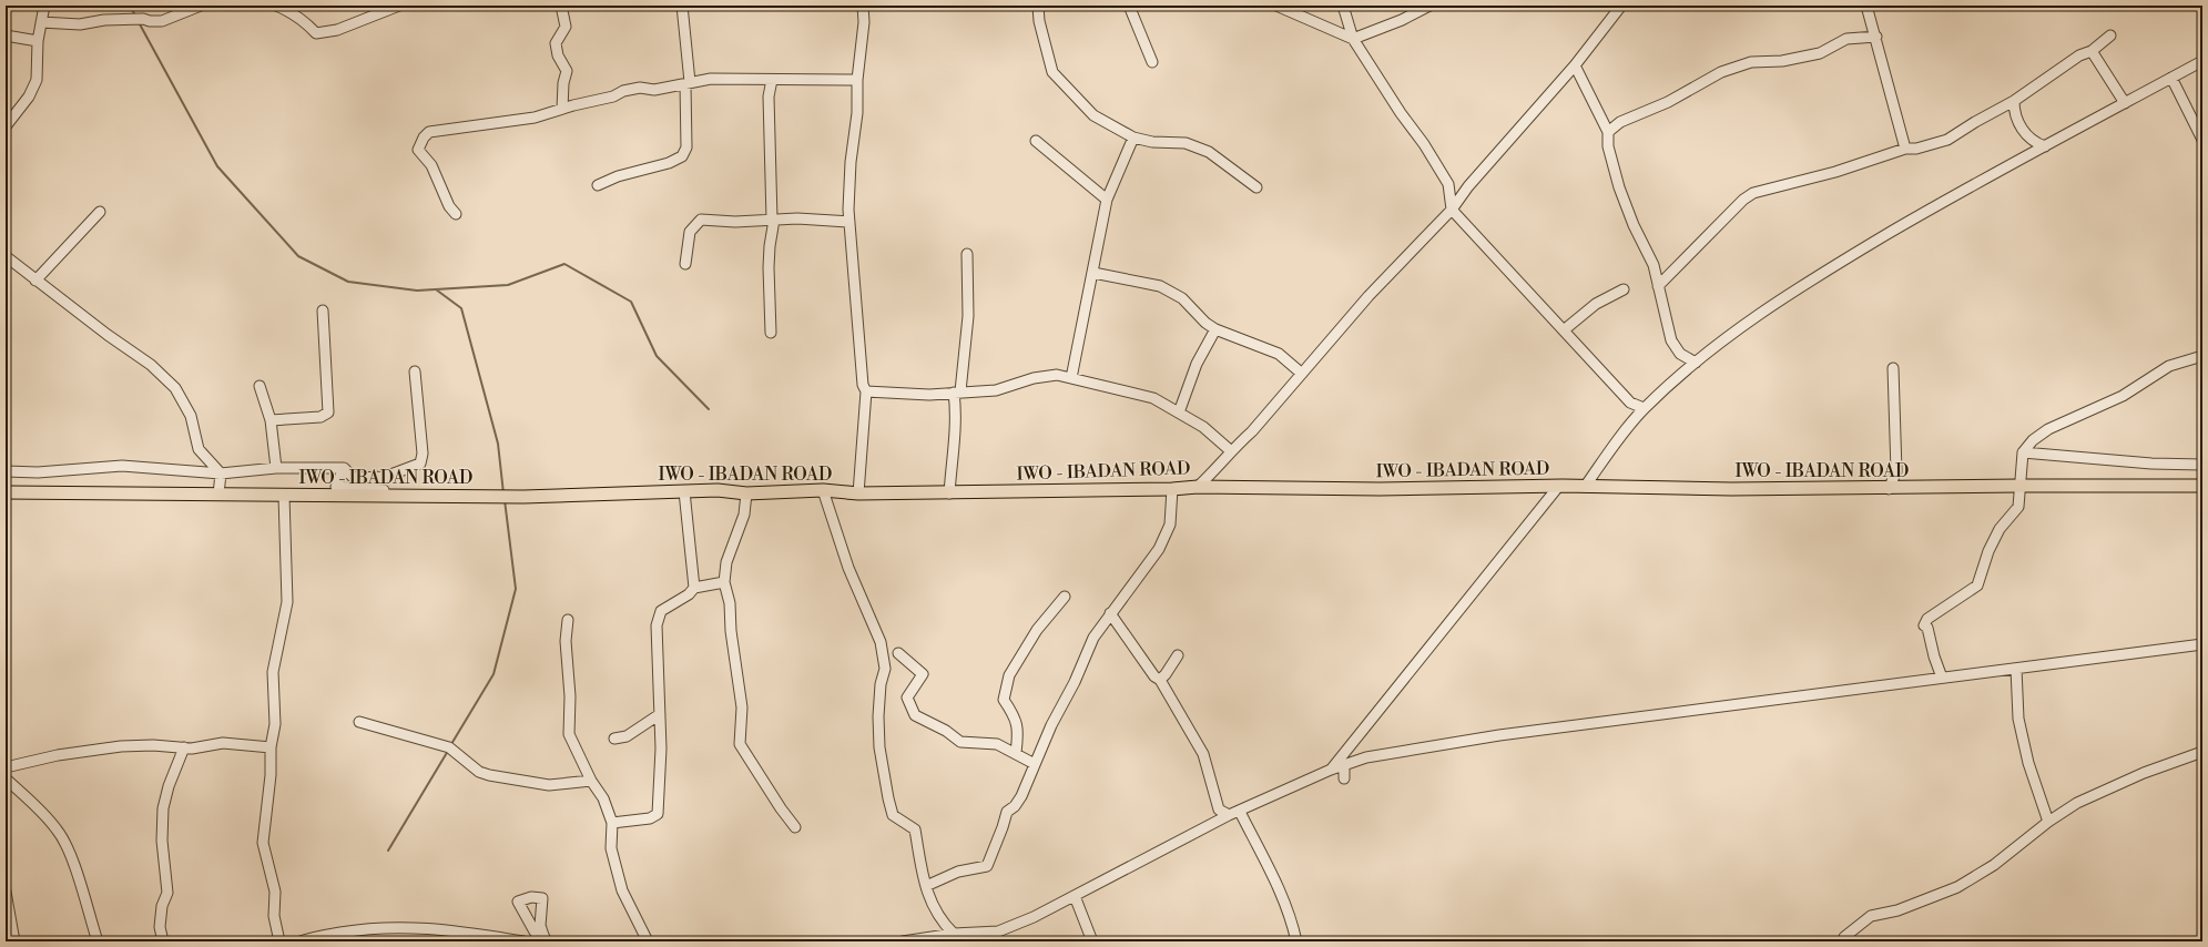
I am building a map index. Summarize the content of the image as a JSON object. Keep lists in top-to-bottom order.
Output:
{
  "streets": {
    "main road": ["IWO - IBADAN ROAD"]
  }
}
